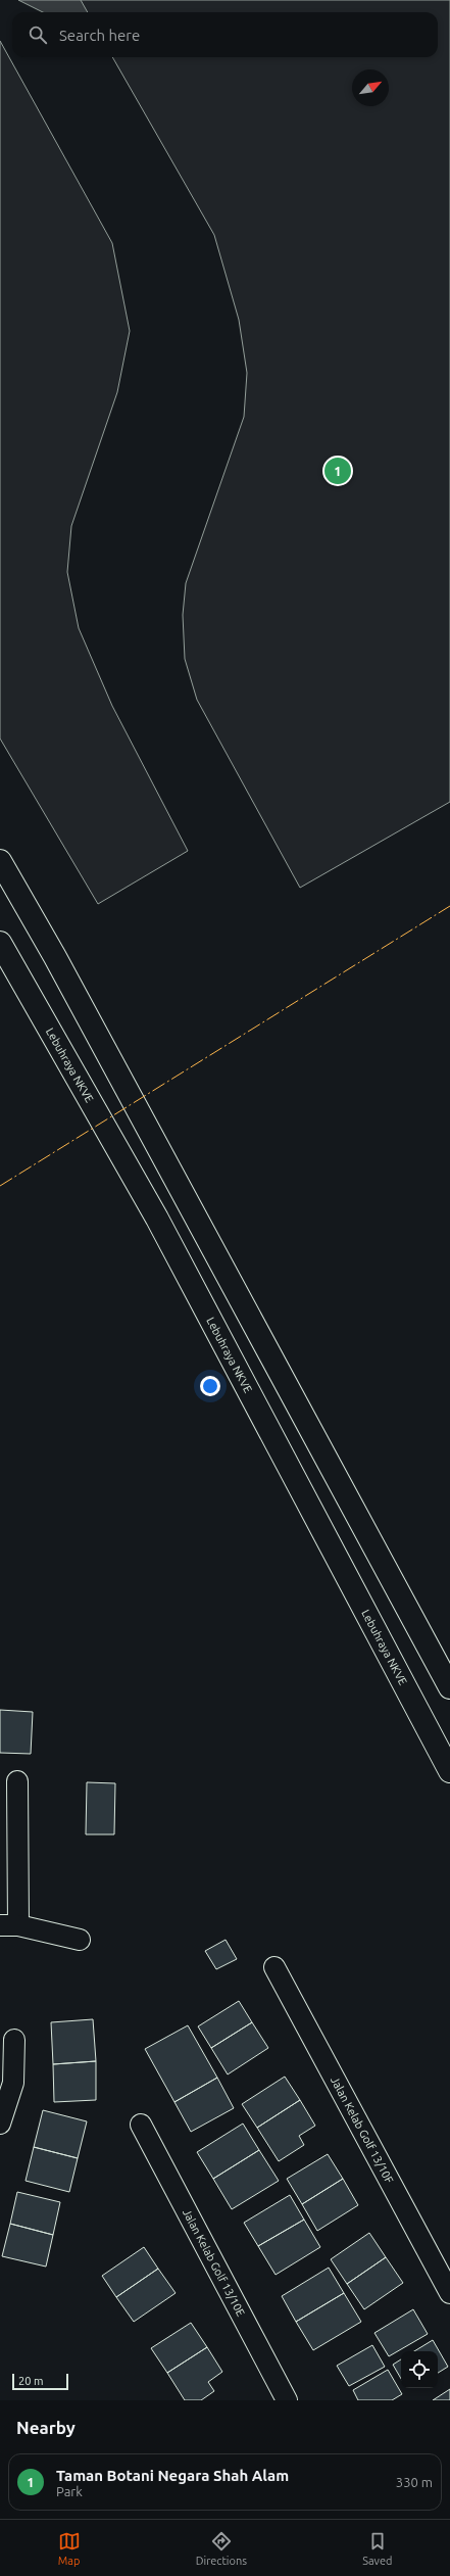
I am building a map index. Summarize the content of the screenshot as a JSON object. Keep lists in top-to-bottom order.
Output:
{
  "streets": {
    "highway": ["Lebuhraya NKVE"],
    "street": ["Jalan Kelab Golf 13/10F", "Jalan Kelab Golf 13/10E"]
  },
  "scale_bar": "20 m",
  "north": "top right",
  "page": {
    "search": "Search here",
    "pins": "1",
    "scale": "20 m",
    "heading": "Nearby",
    "list": [
      {
        "mark": "1",
        "name": "Taman Botani Negara Shah Alam",
        "note": "Park",
        "value": "330 m"
      }
    ],
    "nav": ["Map", "Directions", "Saved"]
  }
}
